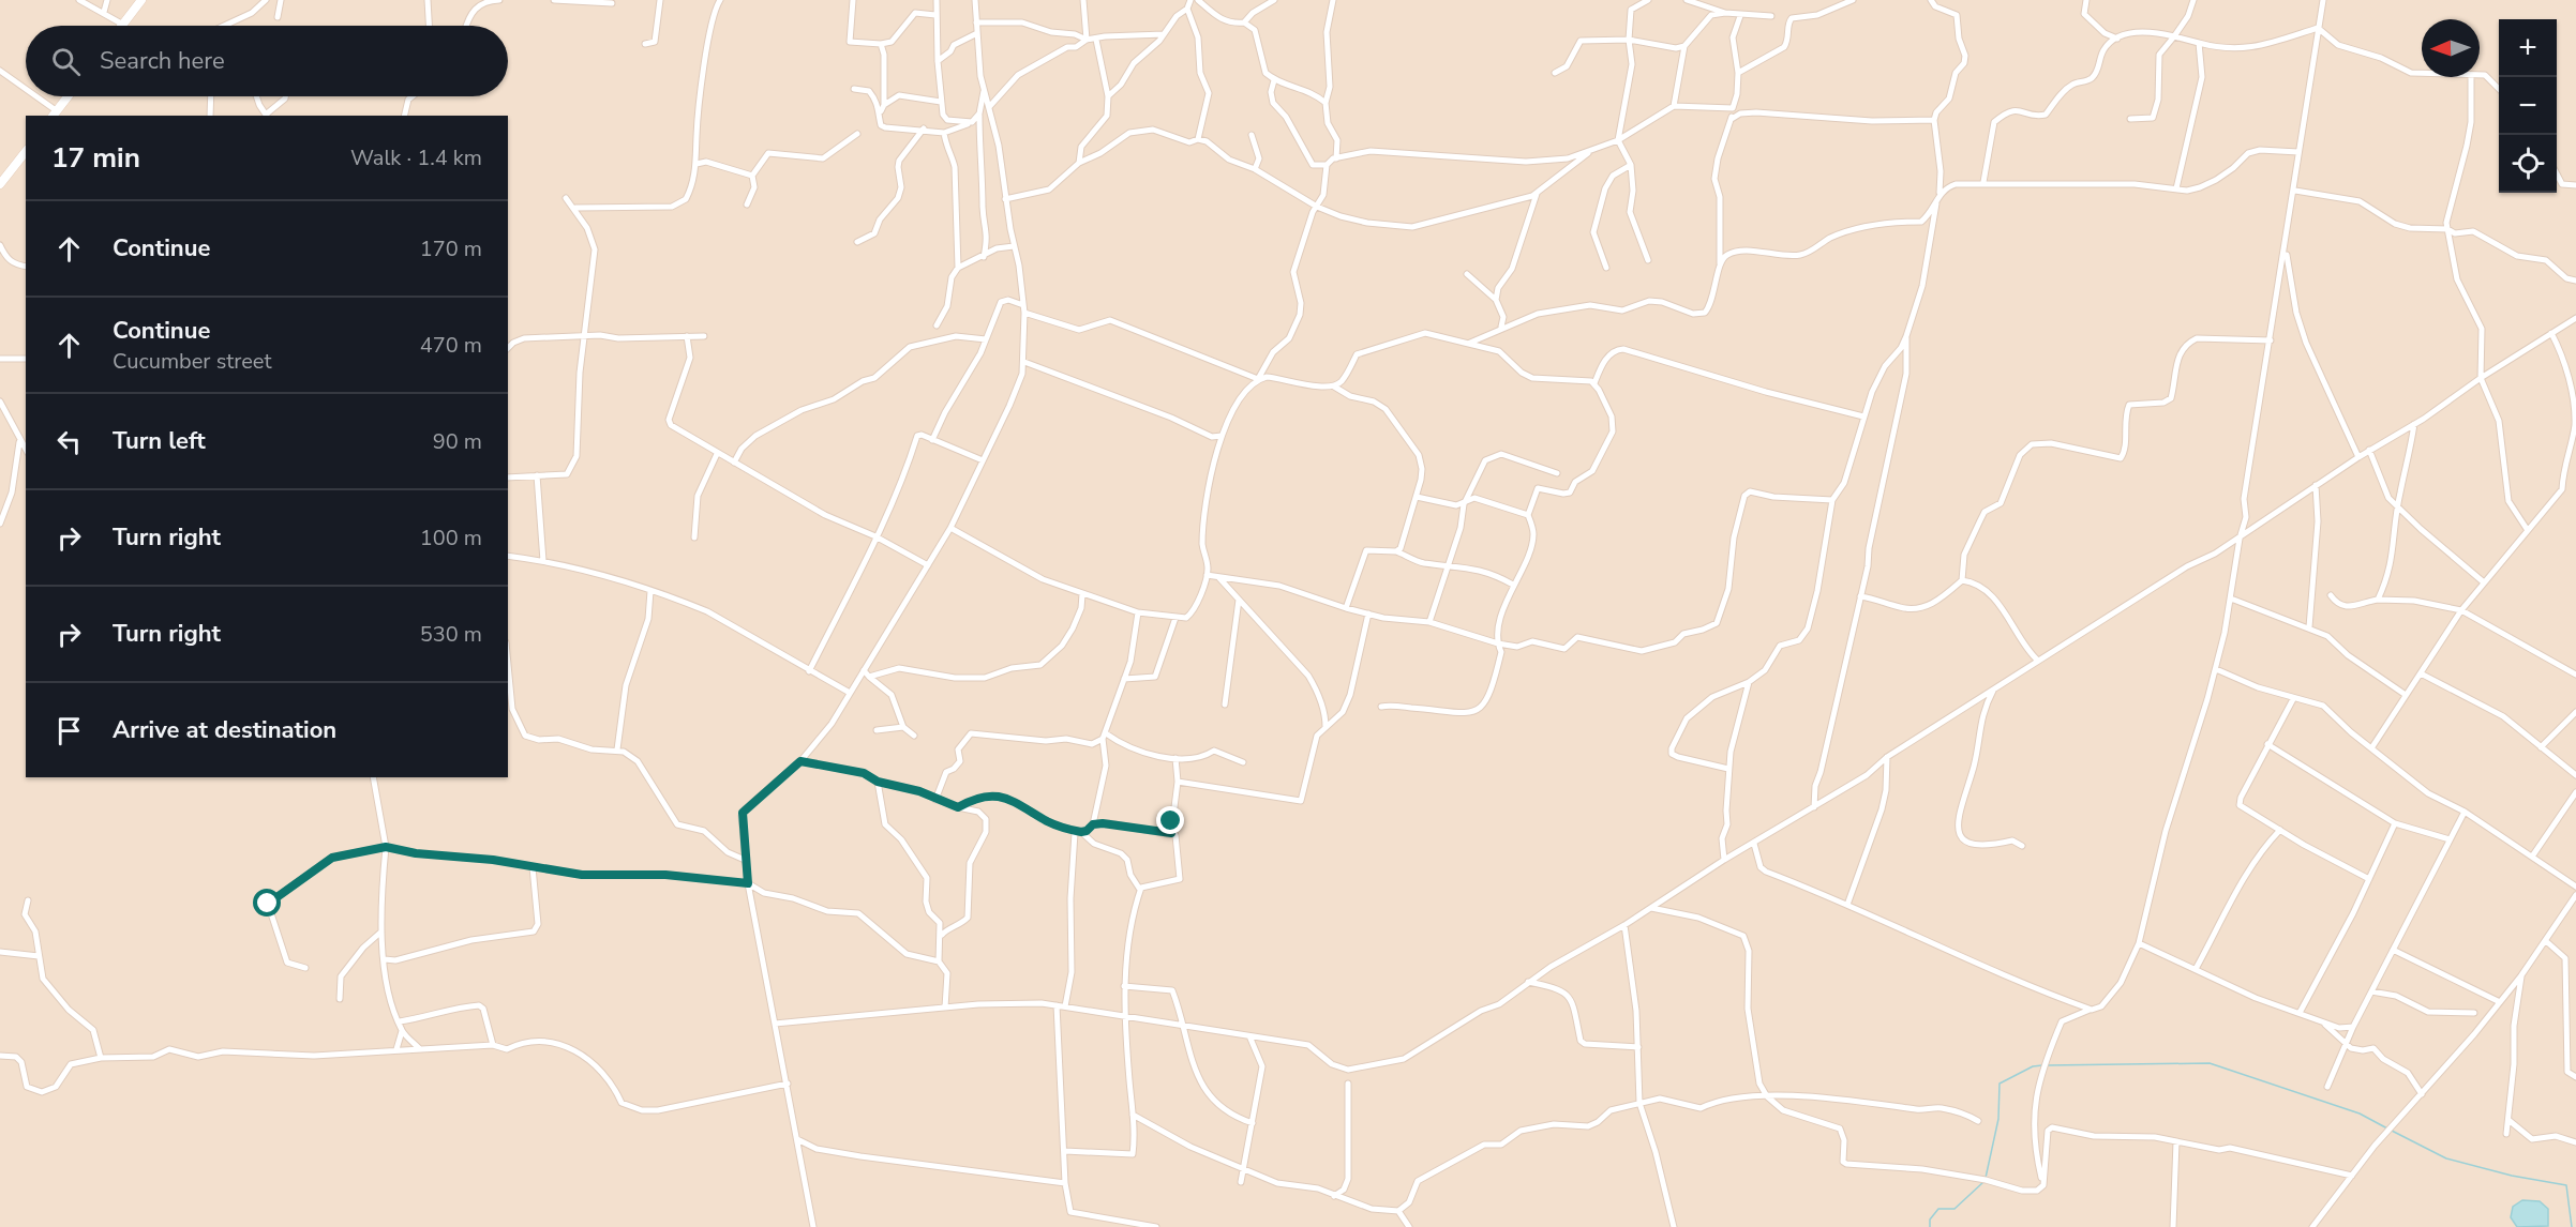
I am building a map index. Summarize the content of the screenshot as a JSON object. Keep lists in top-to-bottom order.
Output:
{
  "north": "left",
  "page": {
    "map_buttons": ["+", "−"],
    "search": "Search here",
    "heading": ["17 min", "Walk · 1.4 km"],
    "list": [
      ["Continue", "170 m"],
      ["Continue", "Cucumber street", "470 m"],
      ["Turn left", "90 m"],
      ["Turn right", "100 m"],
      ["Turn right", "530 m"],
      "Arrive at destination"
    ]
  }
}
